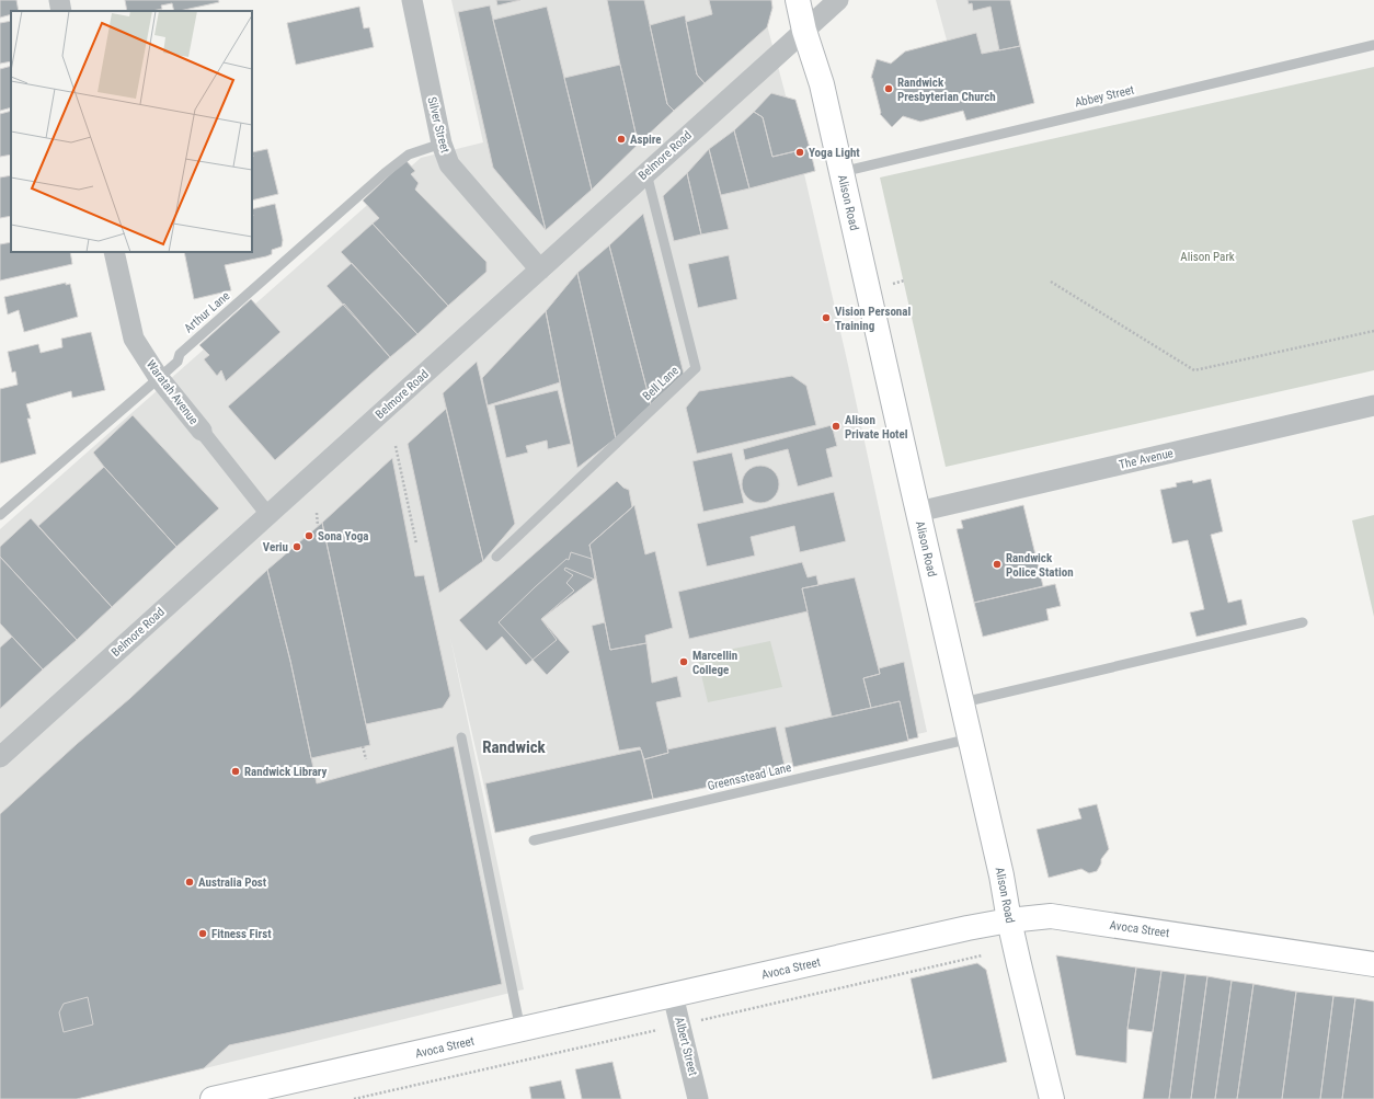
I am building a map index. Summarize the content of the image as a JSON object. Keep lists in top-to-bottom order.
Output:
{
  "streets": {
    "main road": ["Alison Road", "Avoca Street"],
    "street": [
      "Silver Street",
      "Belmore Road",
      "Waratah Avenue",
      "The Avenue",
      "Albert Street"
    ],
    "lane": [
      "Abbey Street",
      "Arthur Lane",
      "Bell Lane",
      "Greensstead Lane"
    ]
  },
  "crossings": [
    ["Abbey Street", "Alison Road"],
    ["Silver Street", "Belmore Road"],
    ["Silver Street", "Arthur Lane"],
    ["Belmore Road", "Alison Road"],
    ["Belmore Road", "Bell Lane"],
    ["Belmore Road", "Waratah Avenue"],
    ["Alison Road", "The Avenue"],
    ["Alison Road", "Greensstead Lane"],
    ["Alison Road", "Avoca Street"],
    ["Arthur Lane", "Waratah Avenue"],
    ["Avoca Street", "Albert Street"]
  ],
  "districts": ["Randwick"],
  "parks": ["Alison Park"],
  "places": [
    "Randwick Presbyterian Church",
    "Aspire",
    "Yoga Light",
    "Vision Personal Training",
    "Alison Private Hotel",
    "Sona Yoga",
    "Veriu",
    "Randwick Police Station",
    "Marcellin College",
    "Randwick Library",
    "Australia Post",
    "Fitness First"
  ]
}
